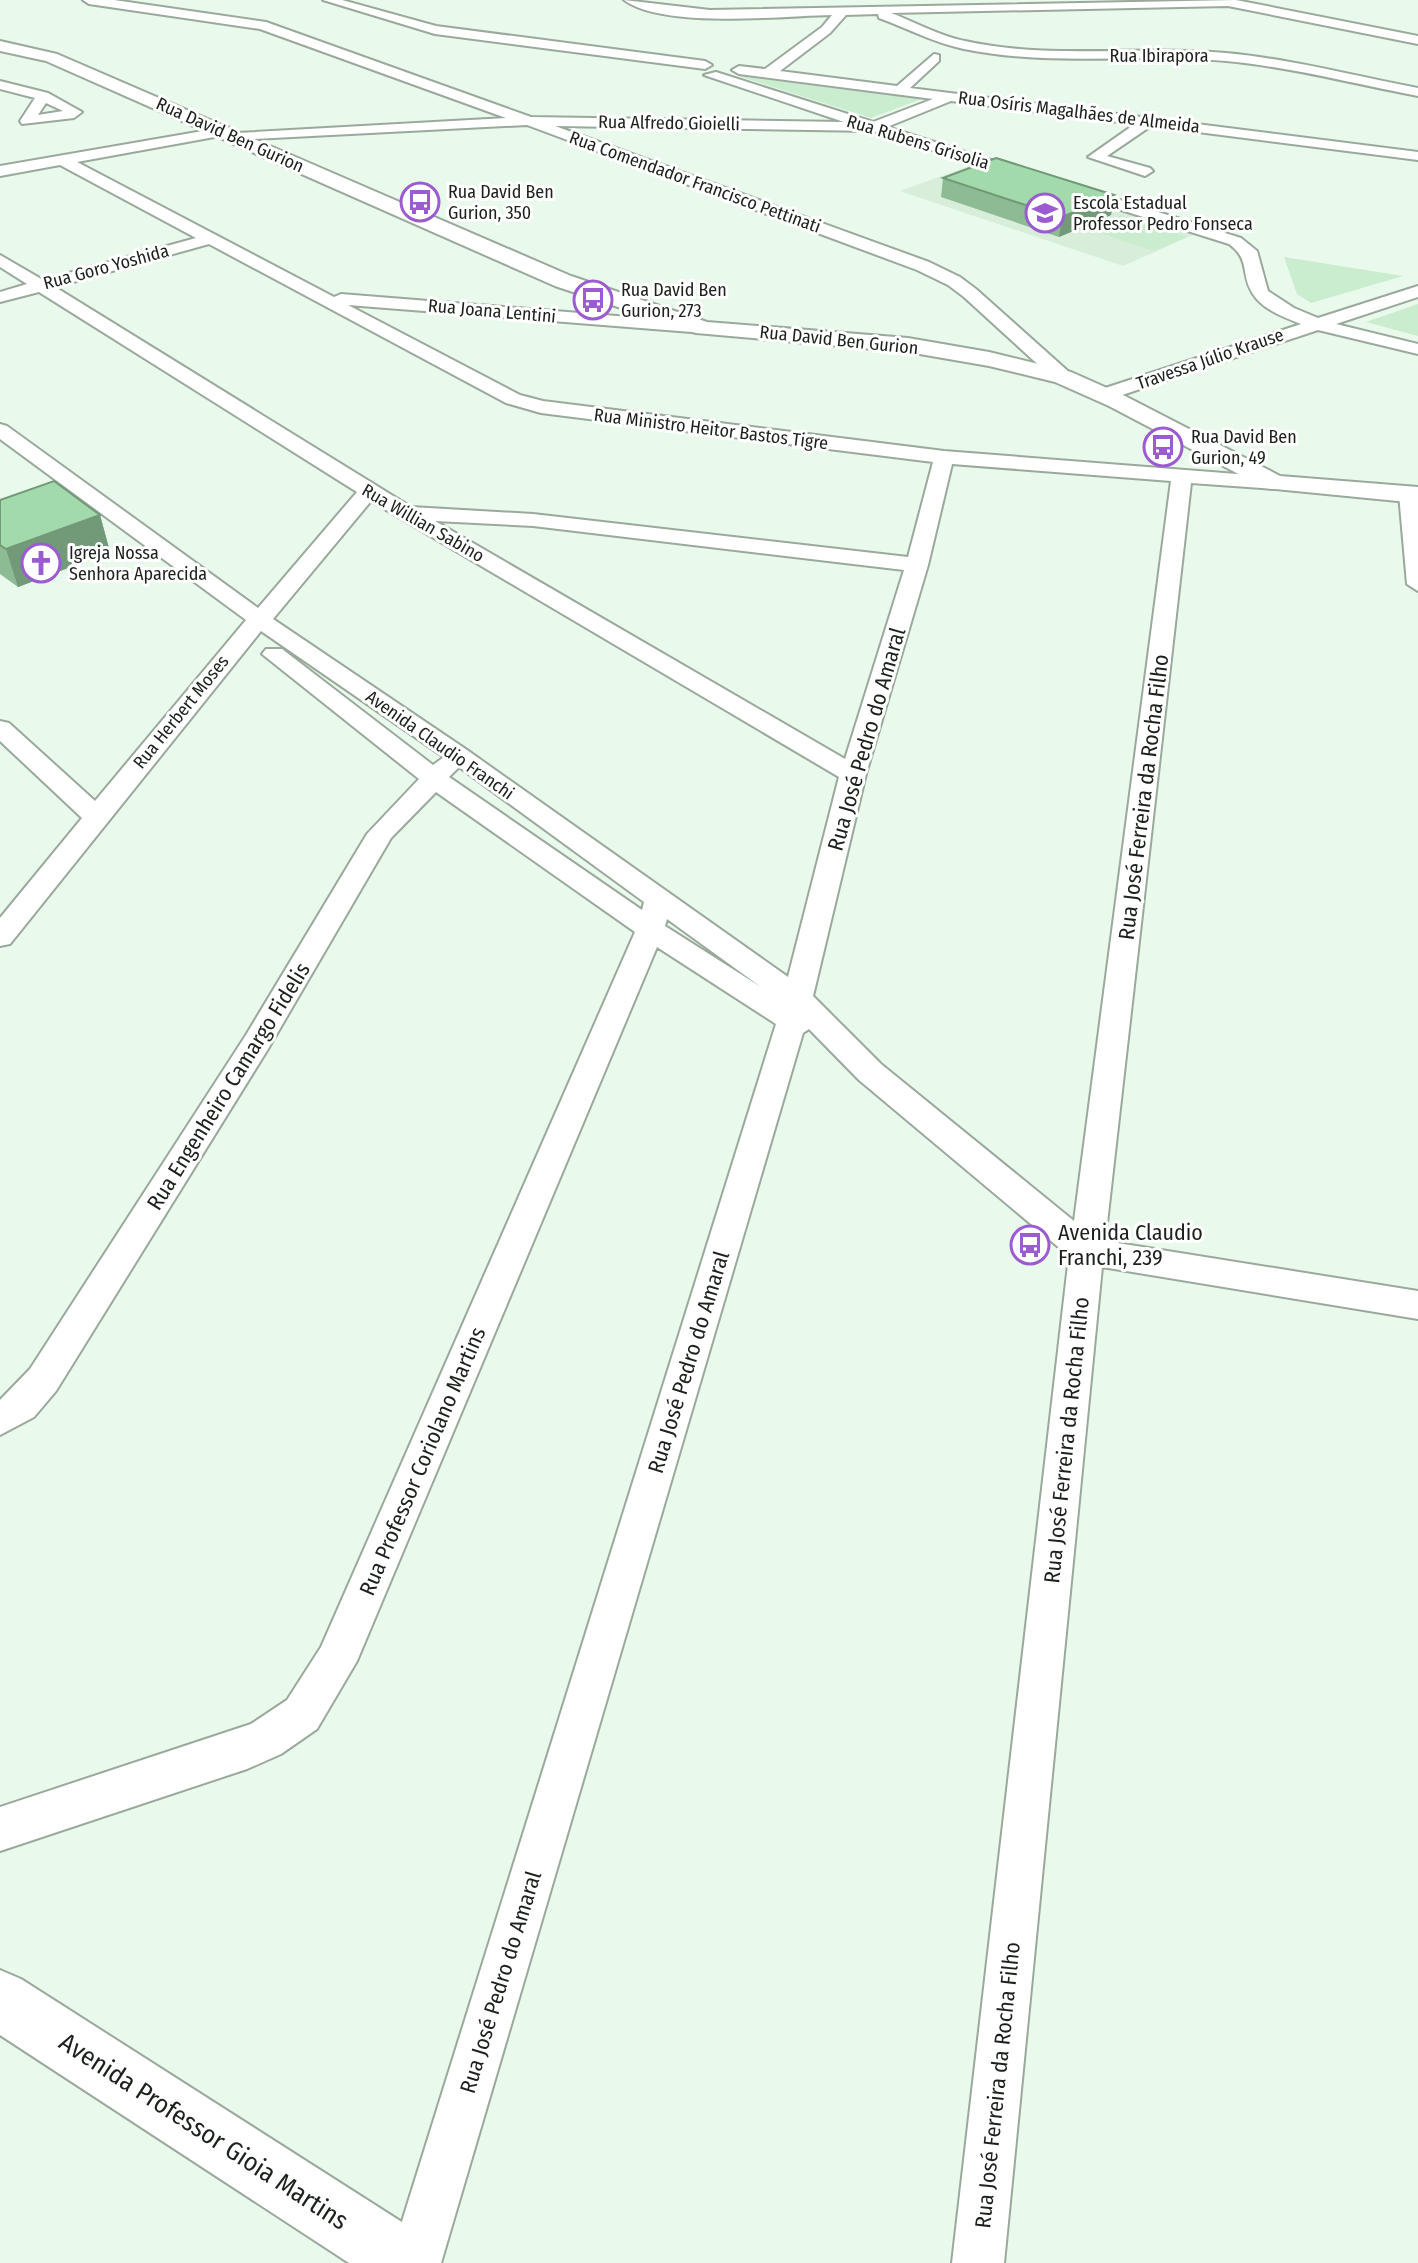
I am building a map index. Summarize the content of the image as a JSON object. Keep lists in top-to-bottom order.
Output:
{
  "streets": {
    "street": [
      "Rua Ibirapora",
      "Rua Osíris Magalhães de Almeida",
      "Rua Alfredo Gioielli",
      "Rua David Ben Gurion",
      "Rua Rubens Grisolia",
      "Rua Comendador Francisco Pettinati",
      "Rua Goro Yoshida",
      "Rua Joana Lentini",
      "Travessa Júlio Krause",
      "Rua Ministro Heitor Bastos Tigre",
      "Rua Willian Sabino",
      "Rua Herbert Moses",
      "Rua José Pedro do Amaral",
      "Avenida Claudio Franchi",
      "Rua José Ferreira da Rocha Filho",
      "Rua Engenheiro Camargo Fidelis",
      "Rua Professor Coriolano Martins",
      "Avenida Professor Gioia Martins"
    ]
  },
  "crossings": [
    ["Rua Osíris Magalhães de Almeida", "Rua Alfredo Gioielli"],
    ["Rua Osíris Magalhães de Almeida", "Rua Rubens Grisolia"],
    ["Rua Alfredo Gioielli", "Rua David Ben Gurion"],
    ["Rua Alfredo Gioielli", "Rua Rubens Grisolia"],
    ["Rua Alfredo Gioielli", "Rua Comendador Francisco Pettinati"],
    ["Rua Alfredo Gioielli", "Rua Ministro Heitor Bastos Tigre"],
    ["Rua David Ben Gurion", "Rua Comendador Francisco Pettinati"],
    ["Rua David Ben Gurion", "Rua Joana Lentini"],
    ["Rua David Ben Gurion", "Travessa Júlio Krause"],
    ["Rua David Ben Gurion", "Rua Ministro Heitor Bastos Tigre"],
    ["Rua Rubens Grisolia", "Travessa Júlio Krause"],
    ["Rua Goro Yoshida", "Rua Ministro Heitor Bastos Tigre"],
    ["Rua Goro Yoshida", "Rua Willian Sabino"],
    ["Rua Joana Lentini", "Rua Ministro Heitor Bastos Tigre"],
    ["Rua Ministro Heitor Bastos Tigre", "Rua José Pedro do Amaral"],
    ["Rua Ministro Heitor Bastos Tigre", "Rua José Ferreira da Rocha Filho"],
    ["Rua Willian Sabino", "Rua Herbert Moses"],
    ["Rua Willian Sabino", "Rua José Pedro do Amaral"],
    ["Rua Herbert Moses", "Avenida Claudio Franchi"],
    ["Rua José Pedro do Amaral", "Avenida Claudio Franchi"],
    ["Avenida Claudio Franchi", "Rua José Ferreira da Rocha Filho"],
    ["Avenida Claudio Franchi", "Rua Engenheiro Camargo Fidelis"],
    ["Avenida Claudio Franchi", "Rua Professor Coriolano Martins"]
  ],
  "places": {
    "bus stop": [
      "Rua David Ben Gurion, 350",
      "Rua David Ben Gurion, 273",
      "Rua David Ben Gurion, 49",
      "Avenida Claudio Franchi, 239"
    ],
    "school or university": ["Escola Estadual Professor Pedro Fonseca"],
    "church": ["Igreja Nossa Senhora Aparecida"]
  }
}
